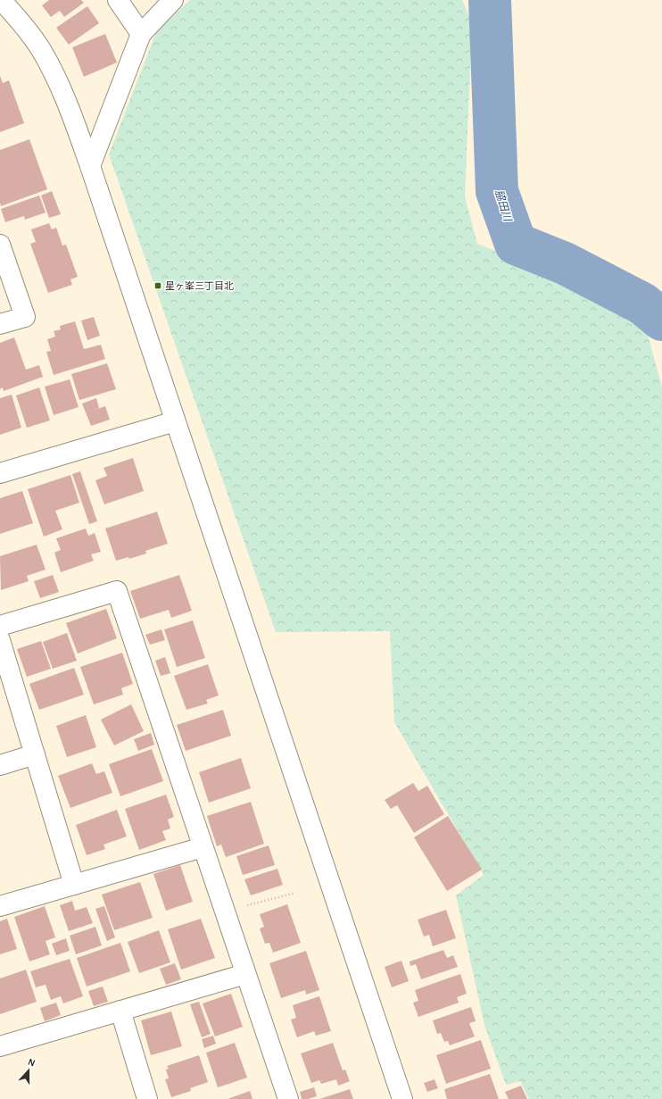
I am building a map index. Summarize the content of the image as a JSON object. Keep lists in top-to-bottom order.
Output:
{
  "water": ["脇田川"],
  "places": {
    "transit": ["星ヶ峯三丁目北"]
  },
  "north": "top"
}
